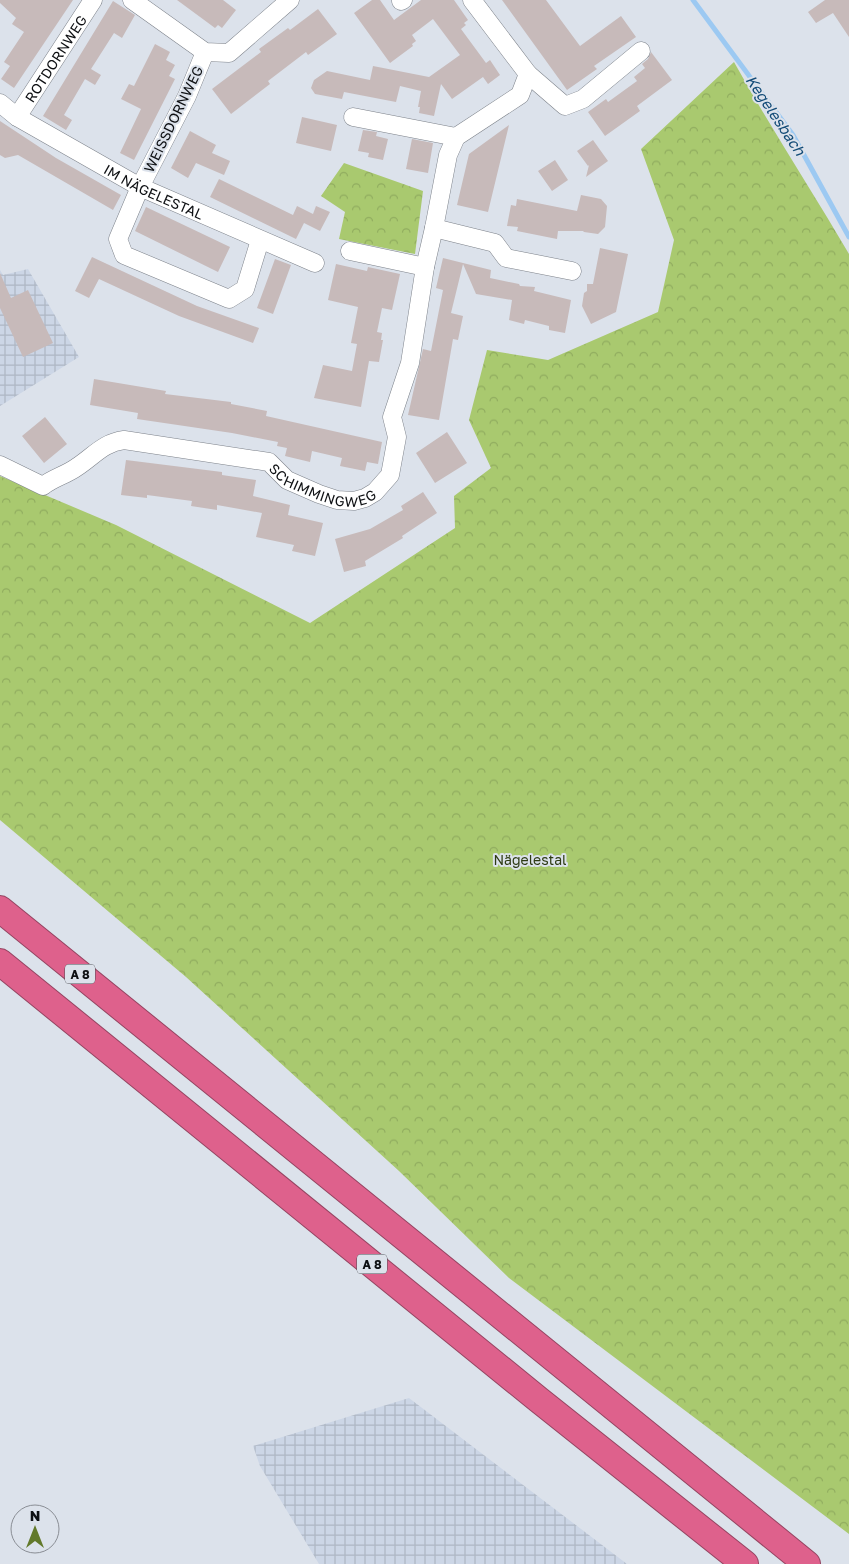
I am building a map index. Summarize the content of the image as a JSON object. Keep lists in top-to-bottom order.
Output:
{
  "streets": {
    "highway": ["A 8"],
    "street": [
      "ROTDORNWEG",
      "WEISSDORNWEG",
      "IM NÄGELESTAL",
      "SCHIMMINGWEG"
    ]
  },
  "crossings": [
    ["ROTDORNWEG", "IM NÄGELESTAL"],
    ["WEISSDORNWEG", "IM NÄGELESTAL"]
  ],
  "water": ["Kegelesbach"],
  "parks": ["Nägelestal"],
  "north": "top"
}
